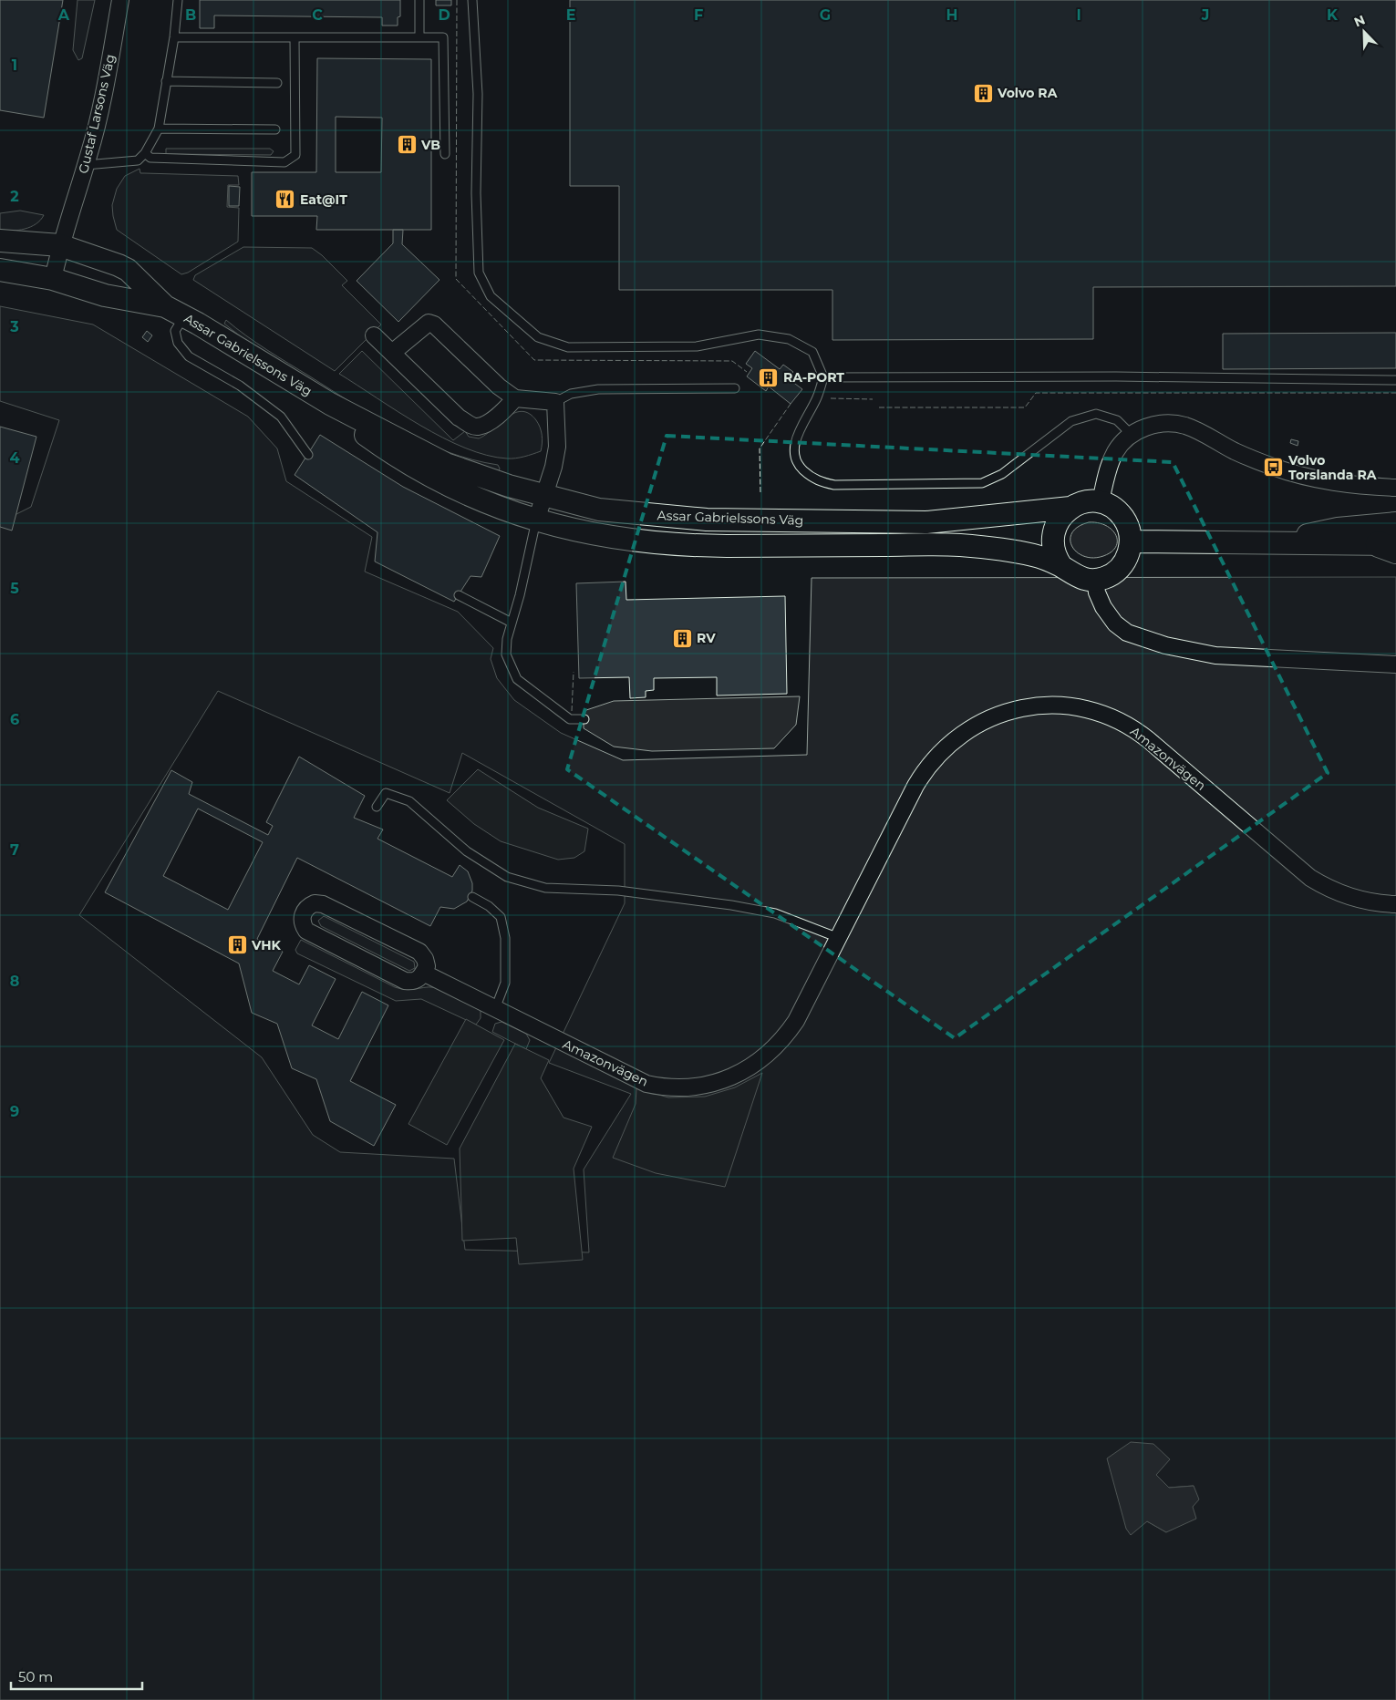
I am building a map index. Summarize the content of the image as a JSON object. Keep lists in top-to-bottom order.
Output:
{
  "streets": {
    "street": ["Gustaf Larsons Väg", "Assar Gabrielssons Väg", "Amazonvägen"]
  },
  "crossings": [
    ["Gustaf Larsons Väg", "Assar Gabrielssons Väg"]
  ],
  "places": {
    "building": [
      "Volvo RA",
      "VB",
      "RA-PORT",
      "RV",
      "VHK"
    ],
    "restaurant": ["Eat@IT"],
    "bus stop": ["Volvo Torslanda RA"]
  },
  "scale_bar": "50 m",
  "north": "top left",
  "grid": {
    "columns": [
      "A",
      "B",
      "C",
      "D",
      "E",
      "F",
      "G",
      "H",
      "I",
      "J",
      "K"
    ],
    "rows": [
      "1",
      "2",
      "3",
      "4",
      "5",
      "6",
      "7",
      "8",
      "9"
    ]
  }
}
